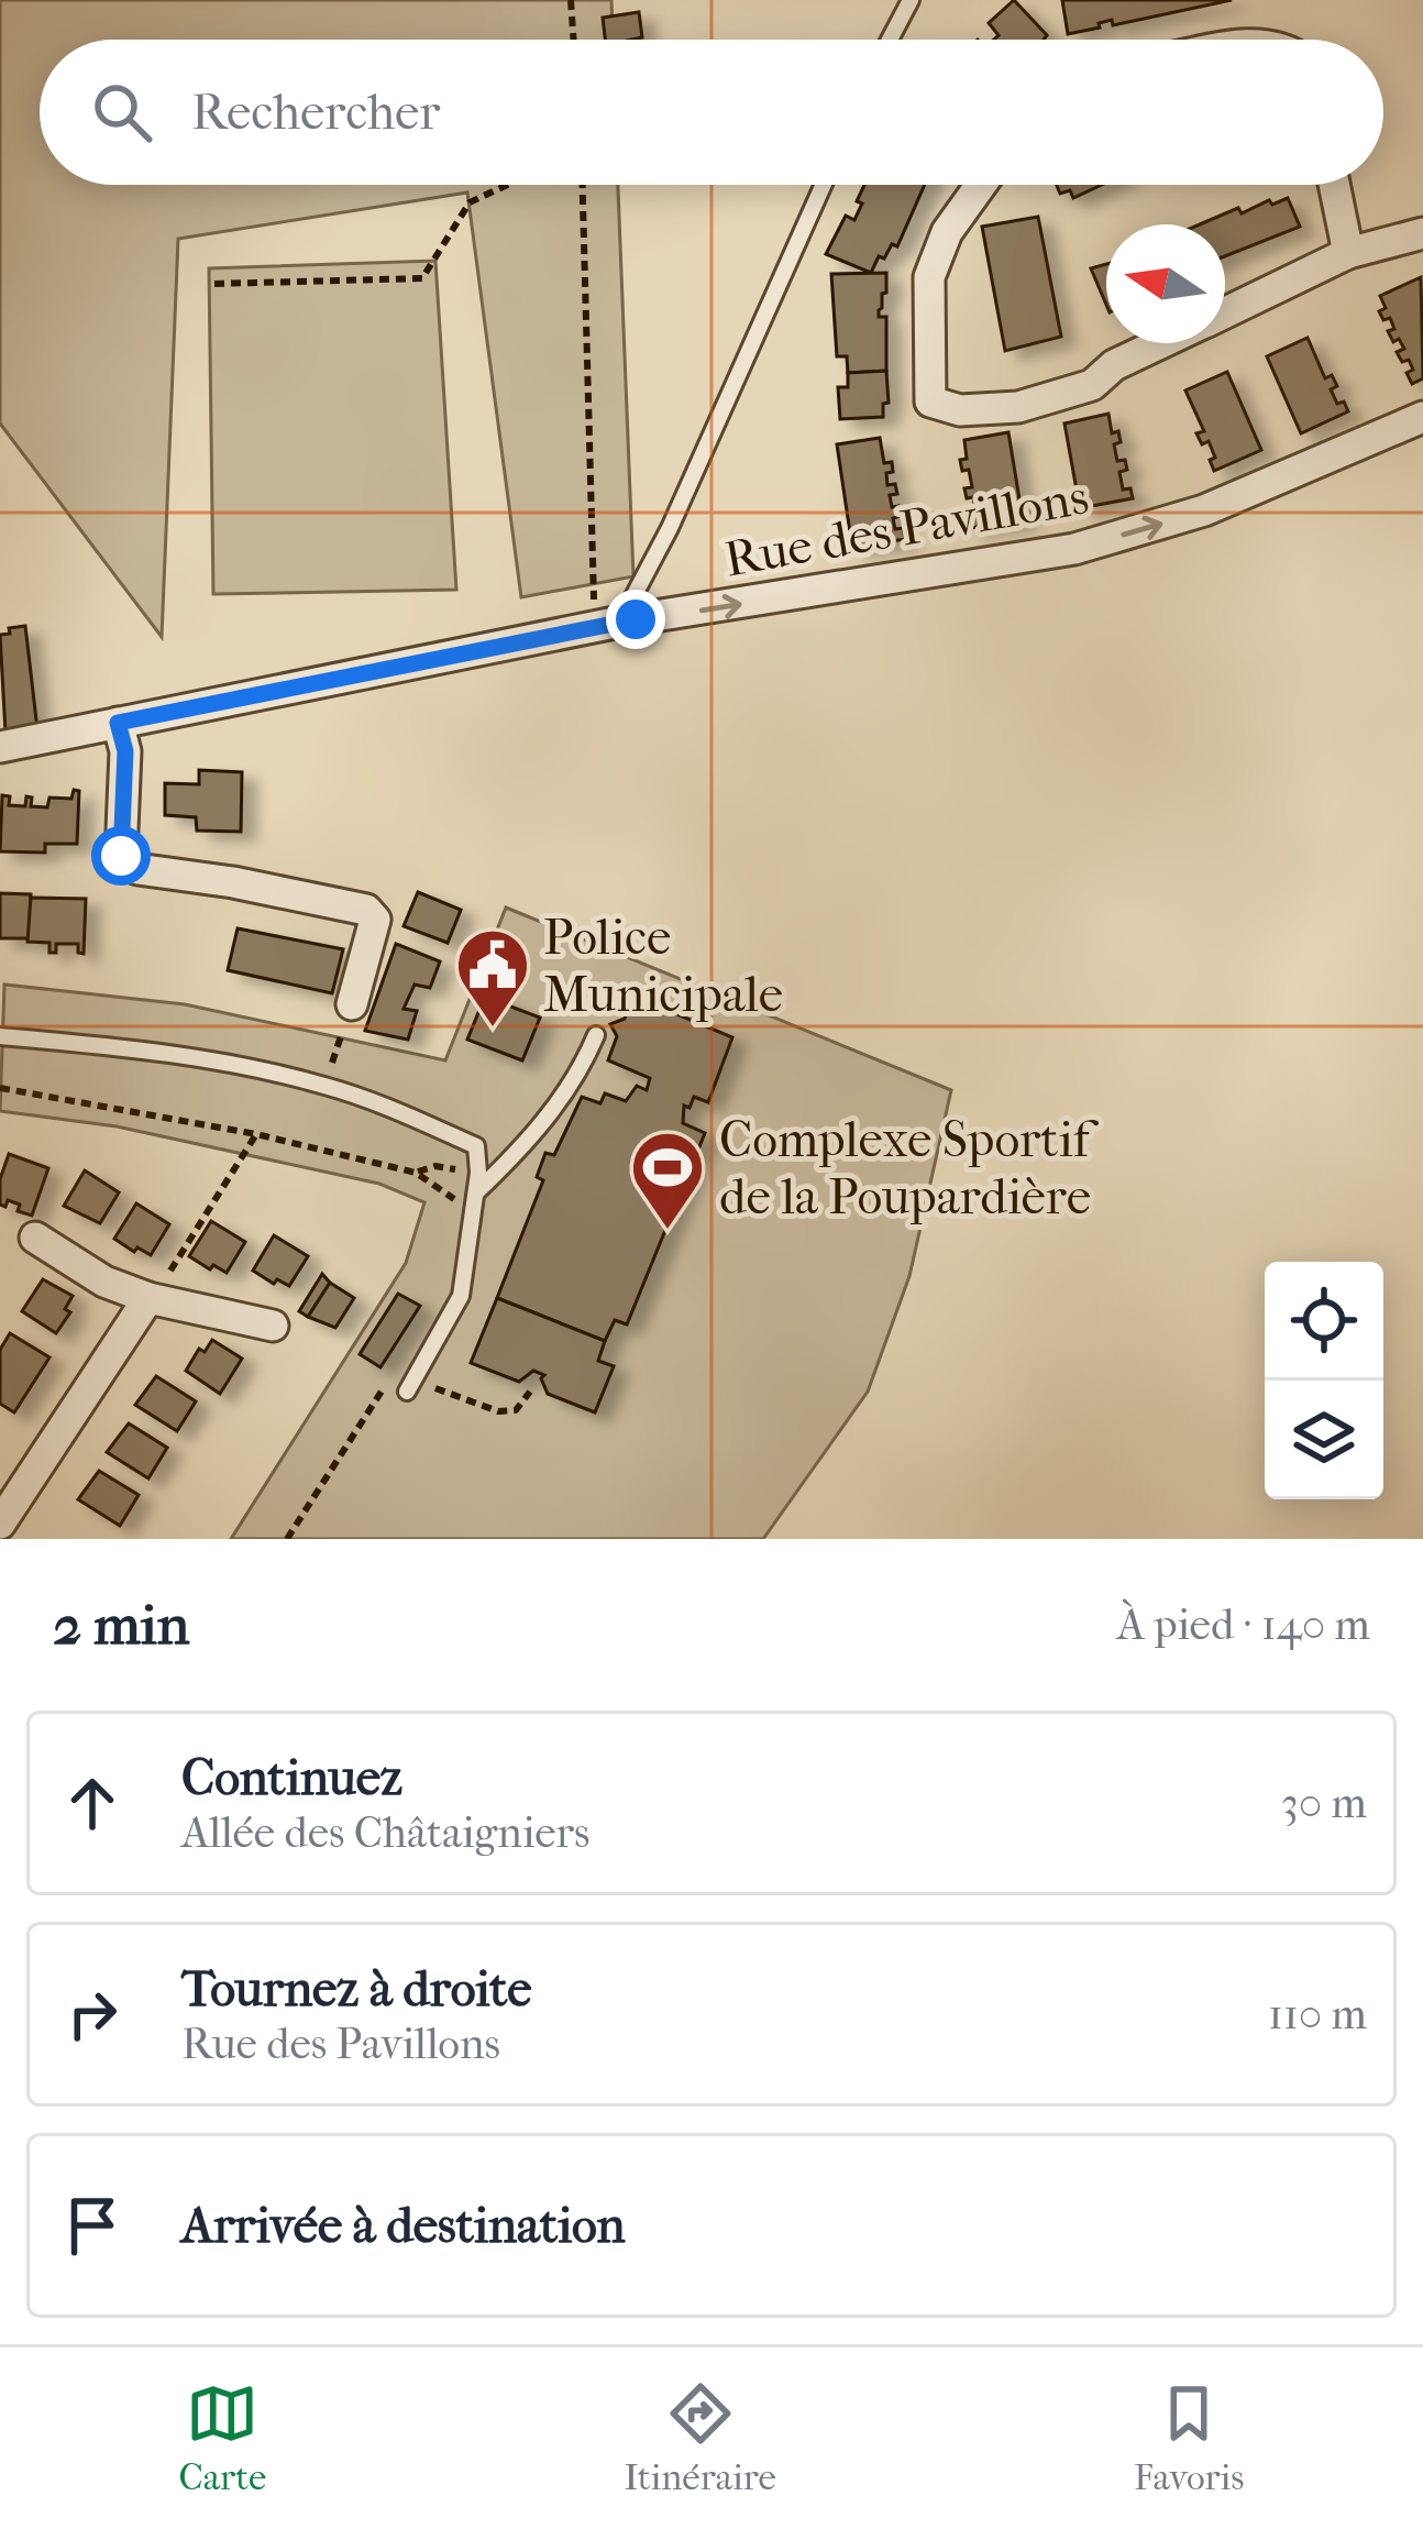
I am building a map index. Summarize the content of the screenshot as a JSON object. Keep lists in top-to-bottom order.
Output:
{
  "streets": {
    "street": ["Rue des Pavillons"]
  },
  "one_way": ["Rue des Pavillons"],
  "places": {
    "public building": ["Police Municipale"],
    "sports": ["Complexe Sportif de la Poupardière"]
  },
  "north": "left",
  "page": {
    "search": "Rechercher",
    "heading": ["2 min", "À pied · 140 m"],
    "list": [
      ["Continuez", "Allée des Châtaigniers", "30 m"],
      ["Tournez à droite", "Rue des Pavillons", "110 m"],
      "Arrivée à destination"
    ],
    "nav": ["Carte", "Itinéraire", "Favoris"]
  }
}
